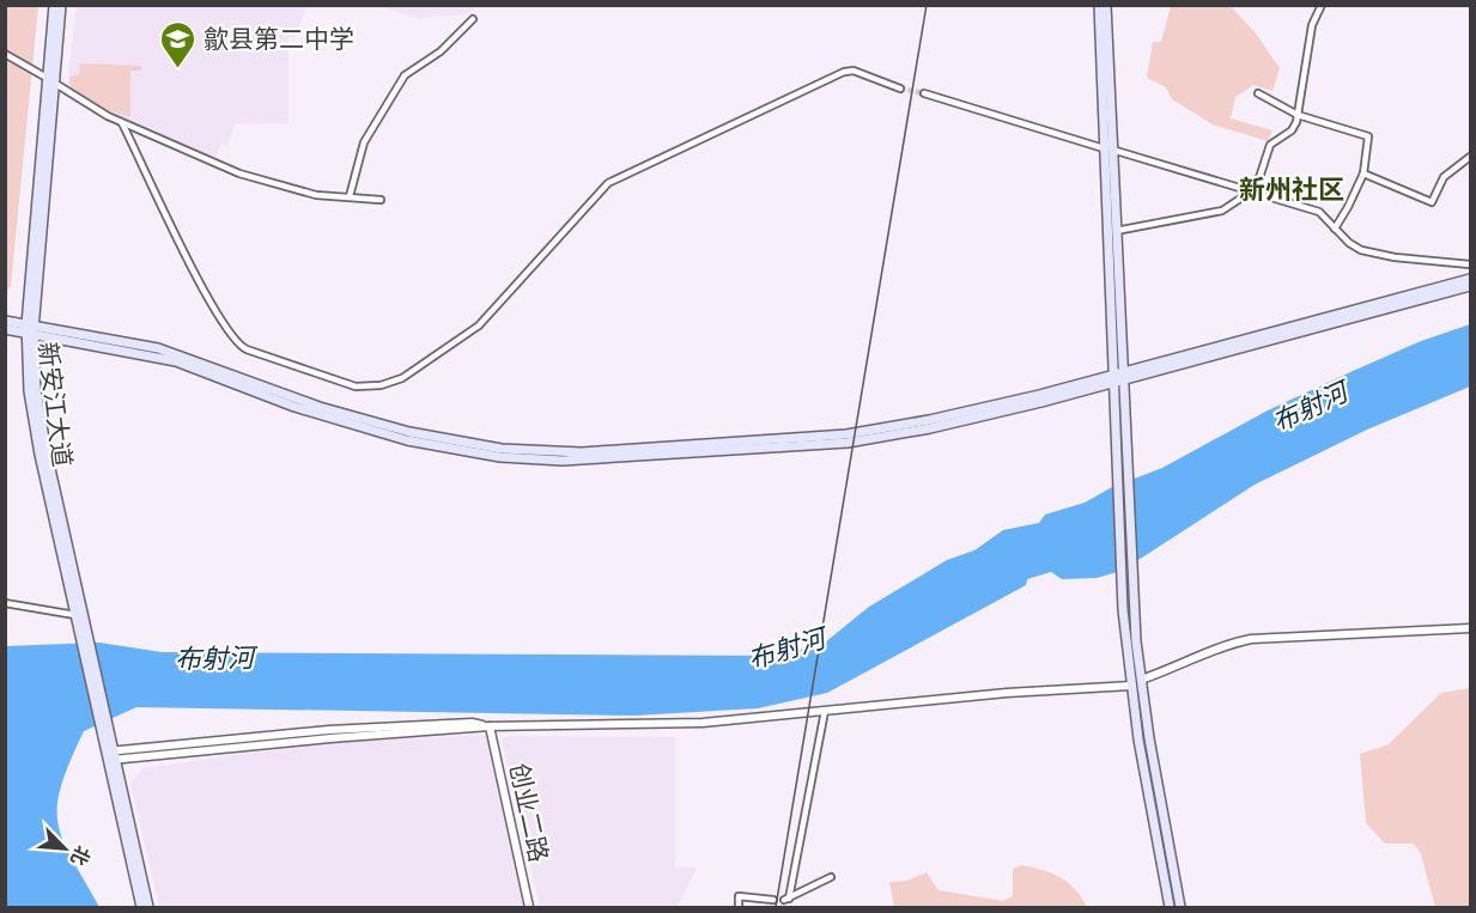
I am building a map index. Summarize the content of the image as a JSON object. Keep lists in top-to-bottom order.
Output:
{
  "streets": {
    "main road": ["新安江大道"],
    "street": ["创业二路"]
  },
  "districts": ["新州社区"],
  "water": ["布射河"],
  "places": {
    "school or university": ["歙县第二中学"]
  },
  "north": "bottom right"
}
